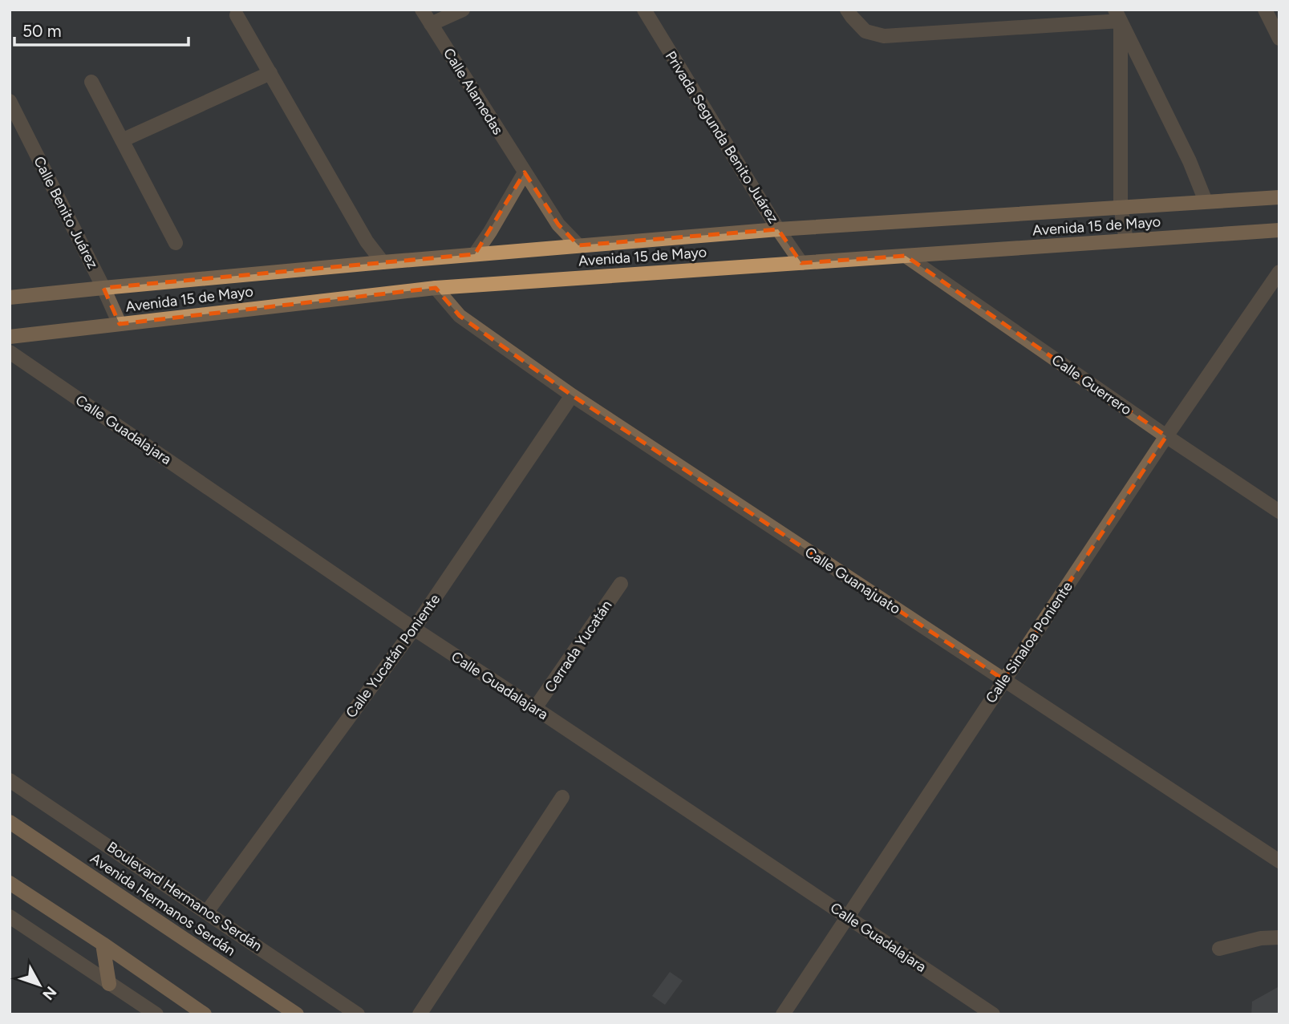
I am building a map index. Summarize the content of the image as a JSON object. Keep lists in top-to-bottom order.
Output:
{
  "streets": {
    "main road": ["Avenida 15 de Mayo", "Avenida Hermanos Serdán"],
    "street": [
      "Calle Alamedas",
      "Privada Segunda Benito Juárez",
      "Calle Benito Juárez",
      "Calle Guerrero",
      "Calle Guadalajara",
      "Calle Guanajuato",
      "Calle Sinaloa Poniente",
      "Cerrada Yucatán",
      "Calle Yucatán Poniente",
      "Boulevard Hermanos Serdán"
    ]
  },
  "crossings": [
    ["Calle Alamedas", "Avenida 15 de Mayo"],
    ["Privada Segunda Benito Juárez", "Avenida 15 de Mayo"],
    ["Calle Benito Juárez", "Avenida 15 de Mayo"],
    ["Avenida 15 de Mayo", "Calle Guerrero"],
    ["Avenida 15 de Mayo", "Calle Guanajuato"],
    ["Calle Guerrero", "Calle Sinaloa Poniente"],
    ["Calle Guadalajara", "Calle Sinaloa Poniente"],
    ["Calle Guadalajara", "Cerrada Yucatán"],
    ["Calle Guadalajara", "Calle Yucatán Poniente"],
    ["Calle Guanajuato", "Calle Sinaloa Poniente"],
    ["Calle Guanajuato", "Calle Yucatán Poniente"],
    ["Calle Yucatán Poniente", "Boulevard Hermanos Serdán"]
  ],
  "scale_bar": "50 m",
  "north": "bottom right"
}
